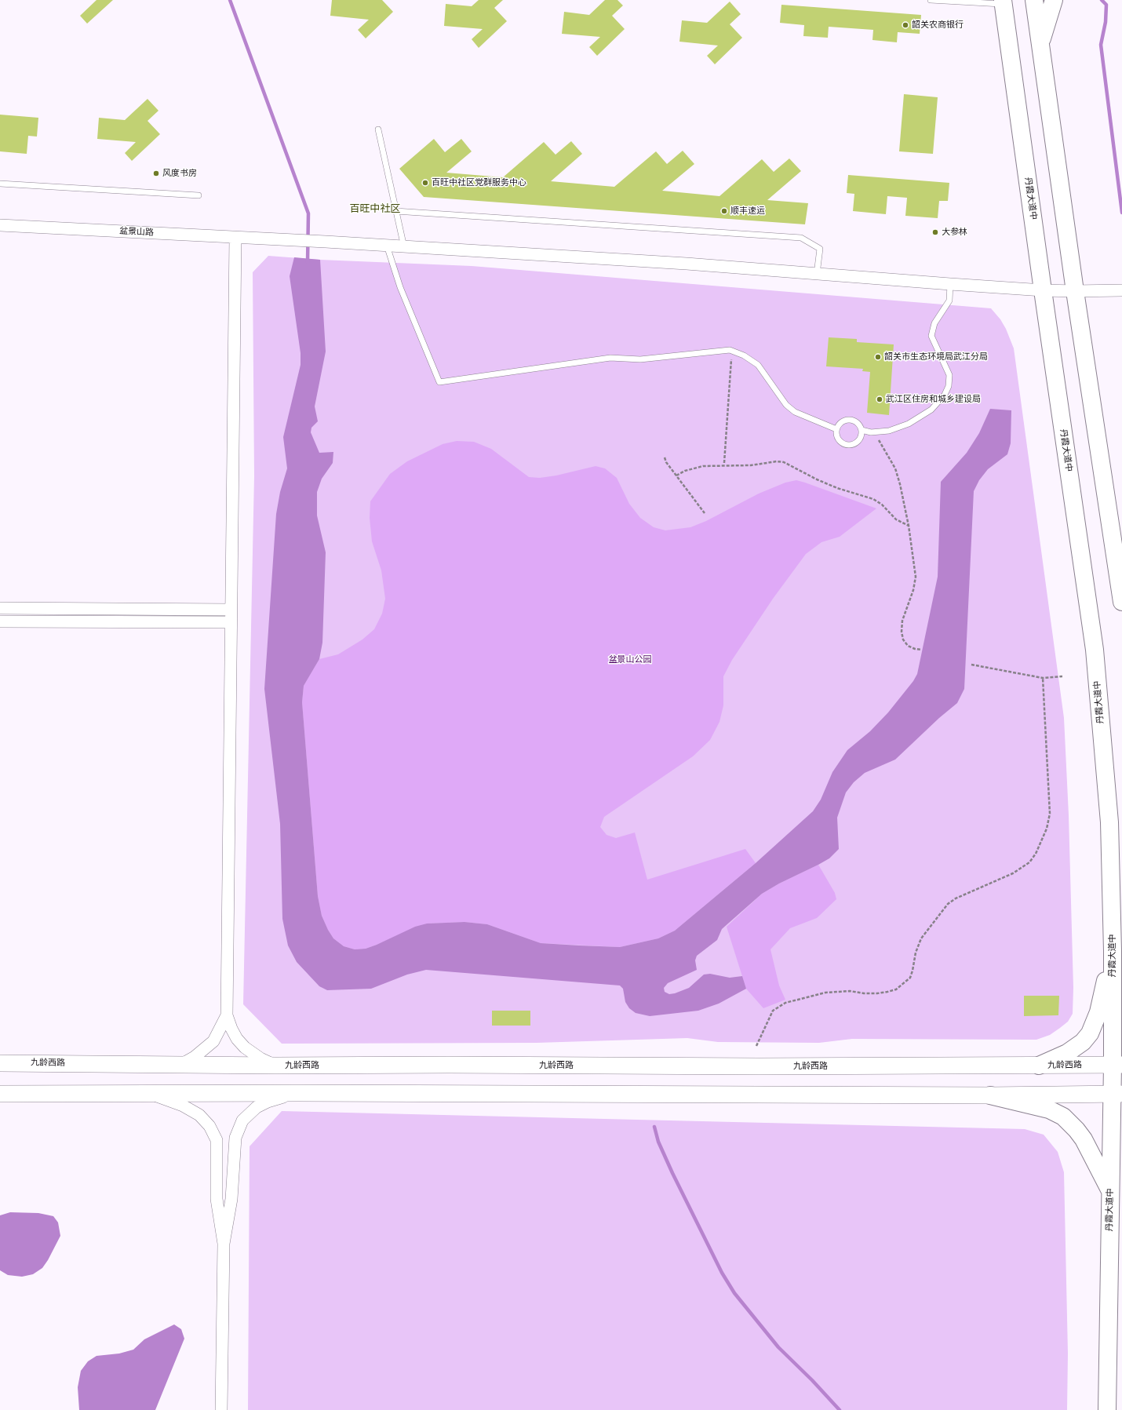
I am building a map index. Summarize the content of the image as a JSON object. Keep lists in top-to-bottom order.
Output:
{
  "streets": {
    "main road": ["丹霞大道中", "九龄西路"],
    "street": ["盆景山路"]
  },
  "crossings": [
    ["丹霞大道中", "盆景山路"],
    ["丹霞大道中", "九龄西路"]
  ],
  "districts": ["百旺中社区"],
  "parks": ["盆景山公园"],
  "places": [
    "韶关农商银行",
    "风度书房",
    "百旺中社区党群服务中心",
    "顺丰速运",
    "大参林",
    "韶关市生态环境局武江分局",
    "武江区住房和城乡建设局"
  ]
}
